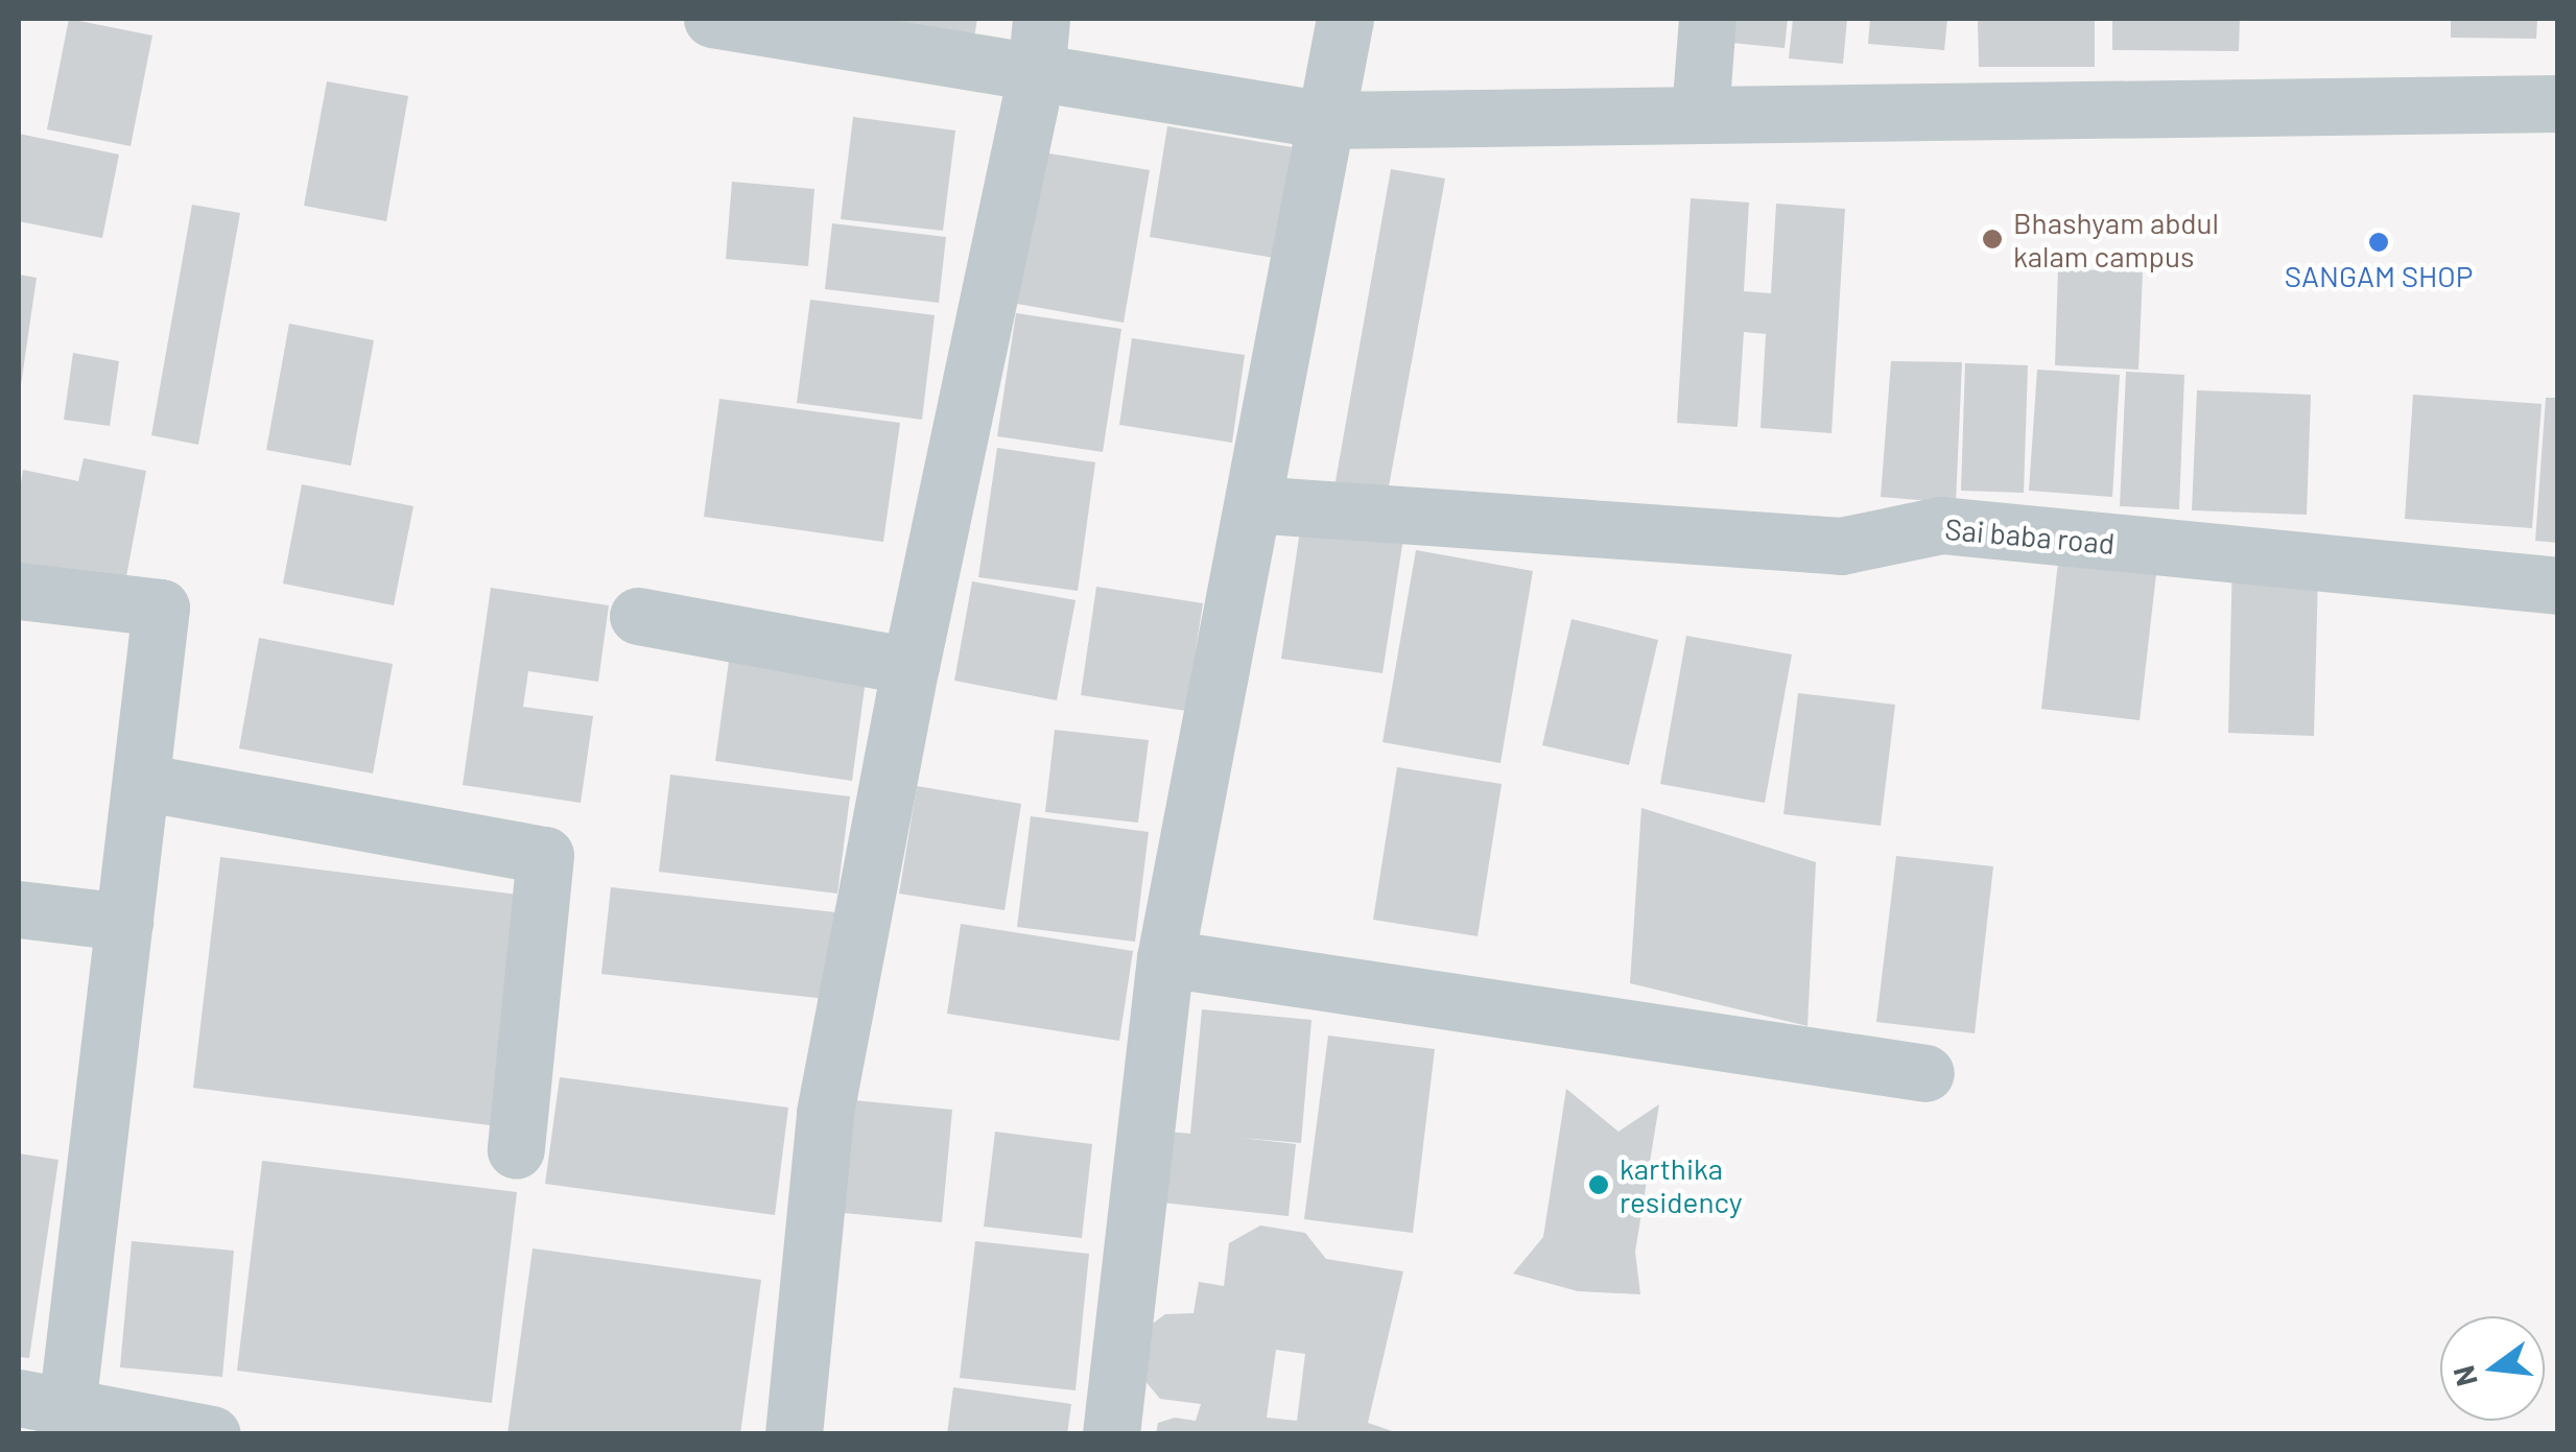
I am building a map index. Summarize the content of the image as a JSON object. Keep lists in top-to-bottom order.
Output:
{
  "streets": {
    "street": ["Sai baba road"]
  },
  "places": ["Bhashyam abdul kalam campus", "SANGAM SHOP", "karthika residency"],
  "north": "left"
}
